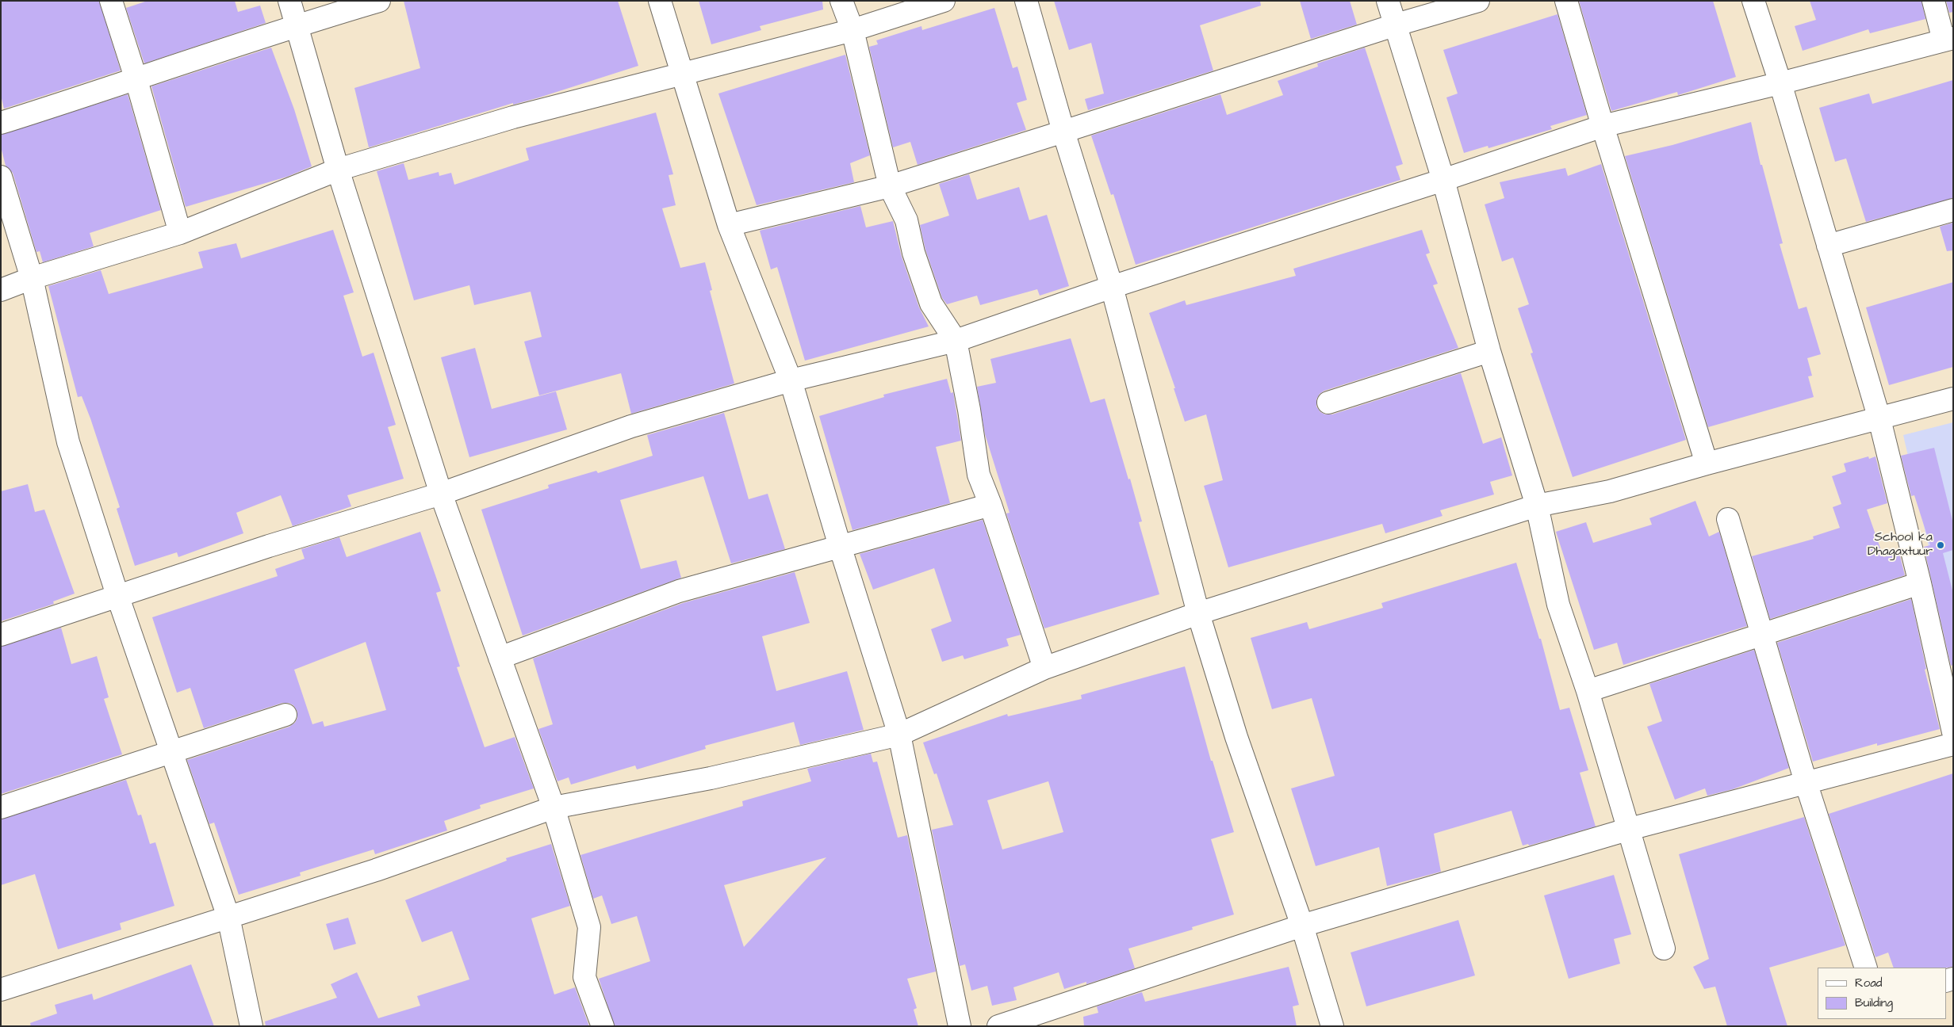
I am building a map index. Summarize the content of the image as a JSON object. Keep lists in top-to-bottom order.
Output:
{
  "places": ["School ka Dhagaxtuur"],
  "legend": ["Road", "Building"]
}
